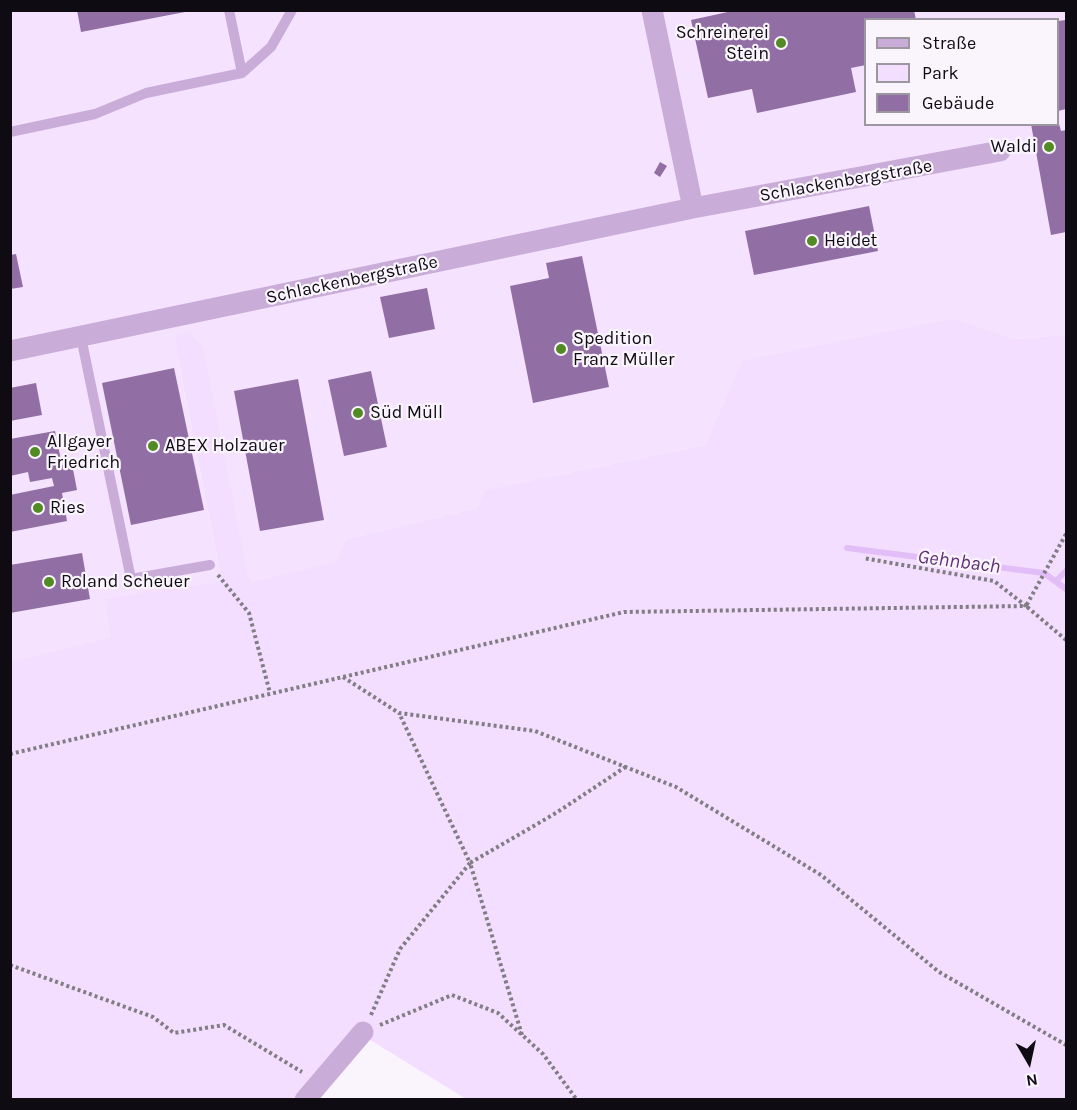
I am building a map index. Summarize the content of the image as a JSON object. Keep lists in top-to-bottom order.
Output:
{
  "streets": {
    "street": ["Schlackenbergstraße"]
  },
  "water": ["Gehnbach"],
  "places": [
    "Schreinerei Stein",
    "Waldi",
    "Heidet",
    "Spedition Franz Müller",
    "Süd Müll",
    "ABEX Holzauer",
    "Allgayer Friedrich",
    "Ries",
    "Roland Scheuer"
  ],
  "legend": ["Straße", "Park", "Gebäude"],
  "north": "bottom"
}
